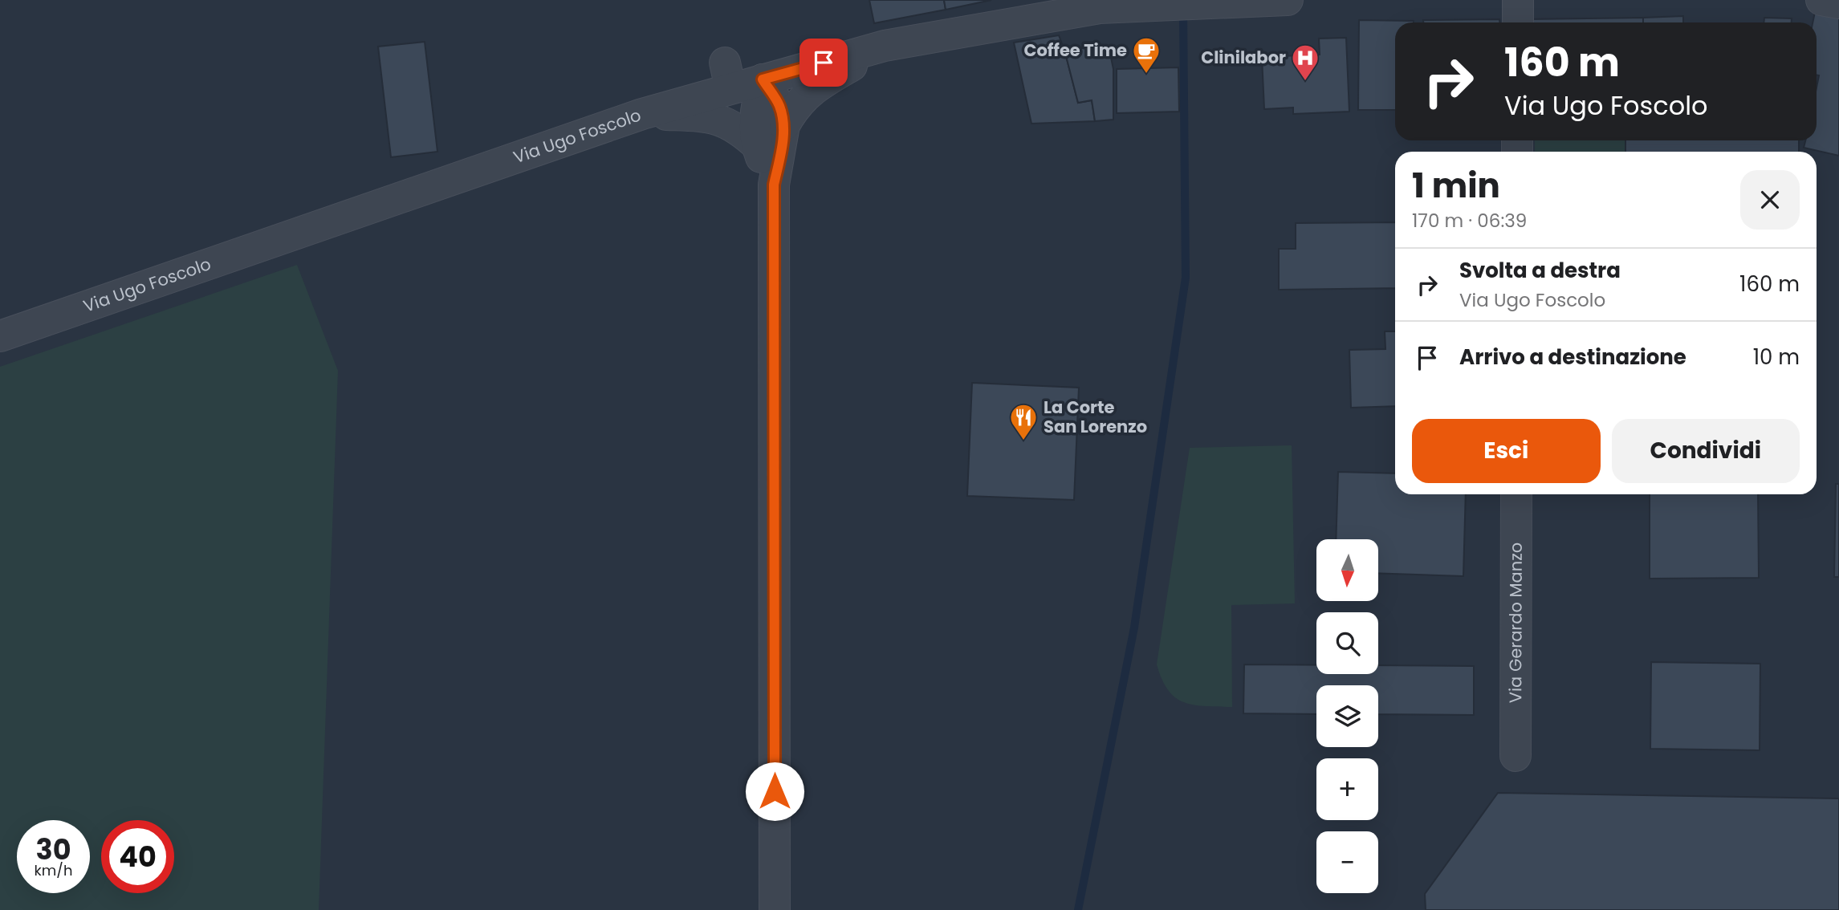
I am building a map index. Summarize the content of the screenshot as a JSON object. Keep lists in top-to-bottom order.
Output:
{
  "streets": {
    "street": ["Via Ugo Foscolo", "Via Gerardo Manzo"]
  },
  "places": {
    "cafe": ["Coffee Time"],
    "hospital": ["Clinilabor"],
    "restaurant": ["La Corte San Lorenzo"]
  },
  "north": "bottom",
  "page": {
    "turn": ["160 m", "Via Ugo Foscolo"],
    "heading": ["1 min", "170 m · 06:39"],
    "list": [
      {
        "name": "Svolta a destra",
        "note": "Via Ugo Foscolo",
        "value": "160 m"
      },
      {
        "name": "Arrivo a destinazione",
        "value": "10 m"
      }
    ],
    "buttons": ["Esci", "Condividi"],
    "map_buttons": ["+", "−"],
    "speed": "30 km/h",
    "limit": "40"
  }
}
